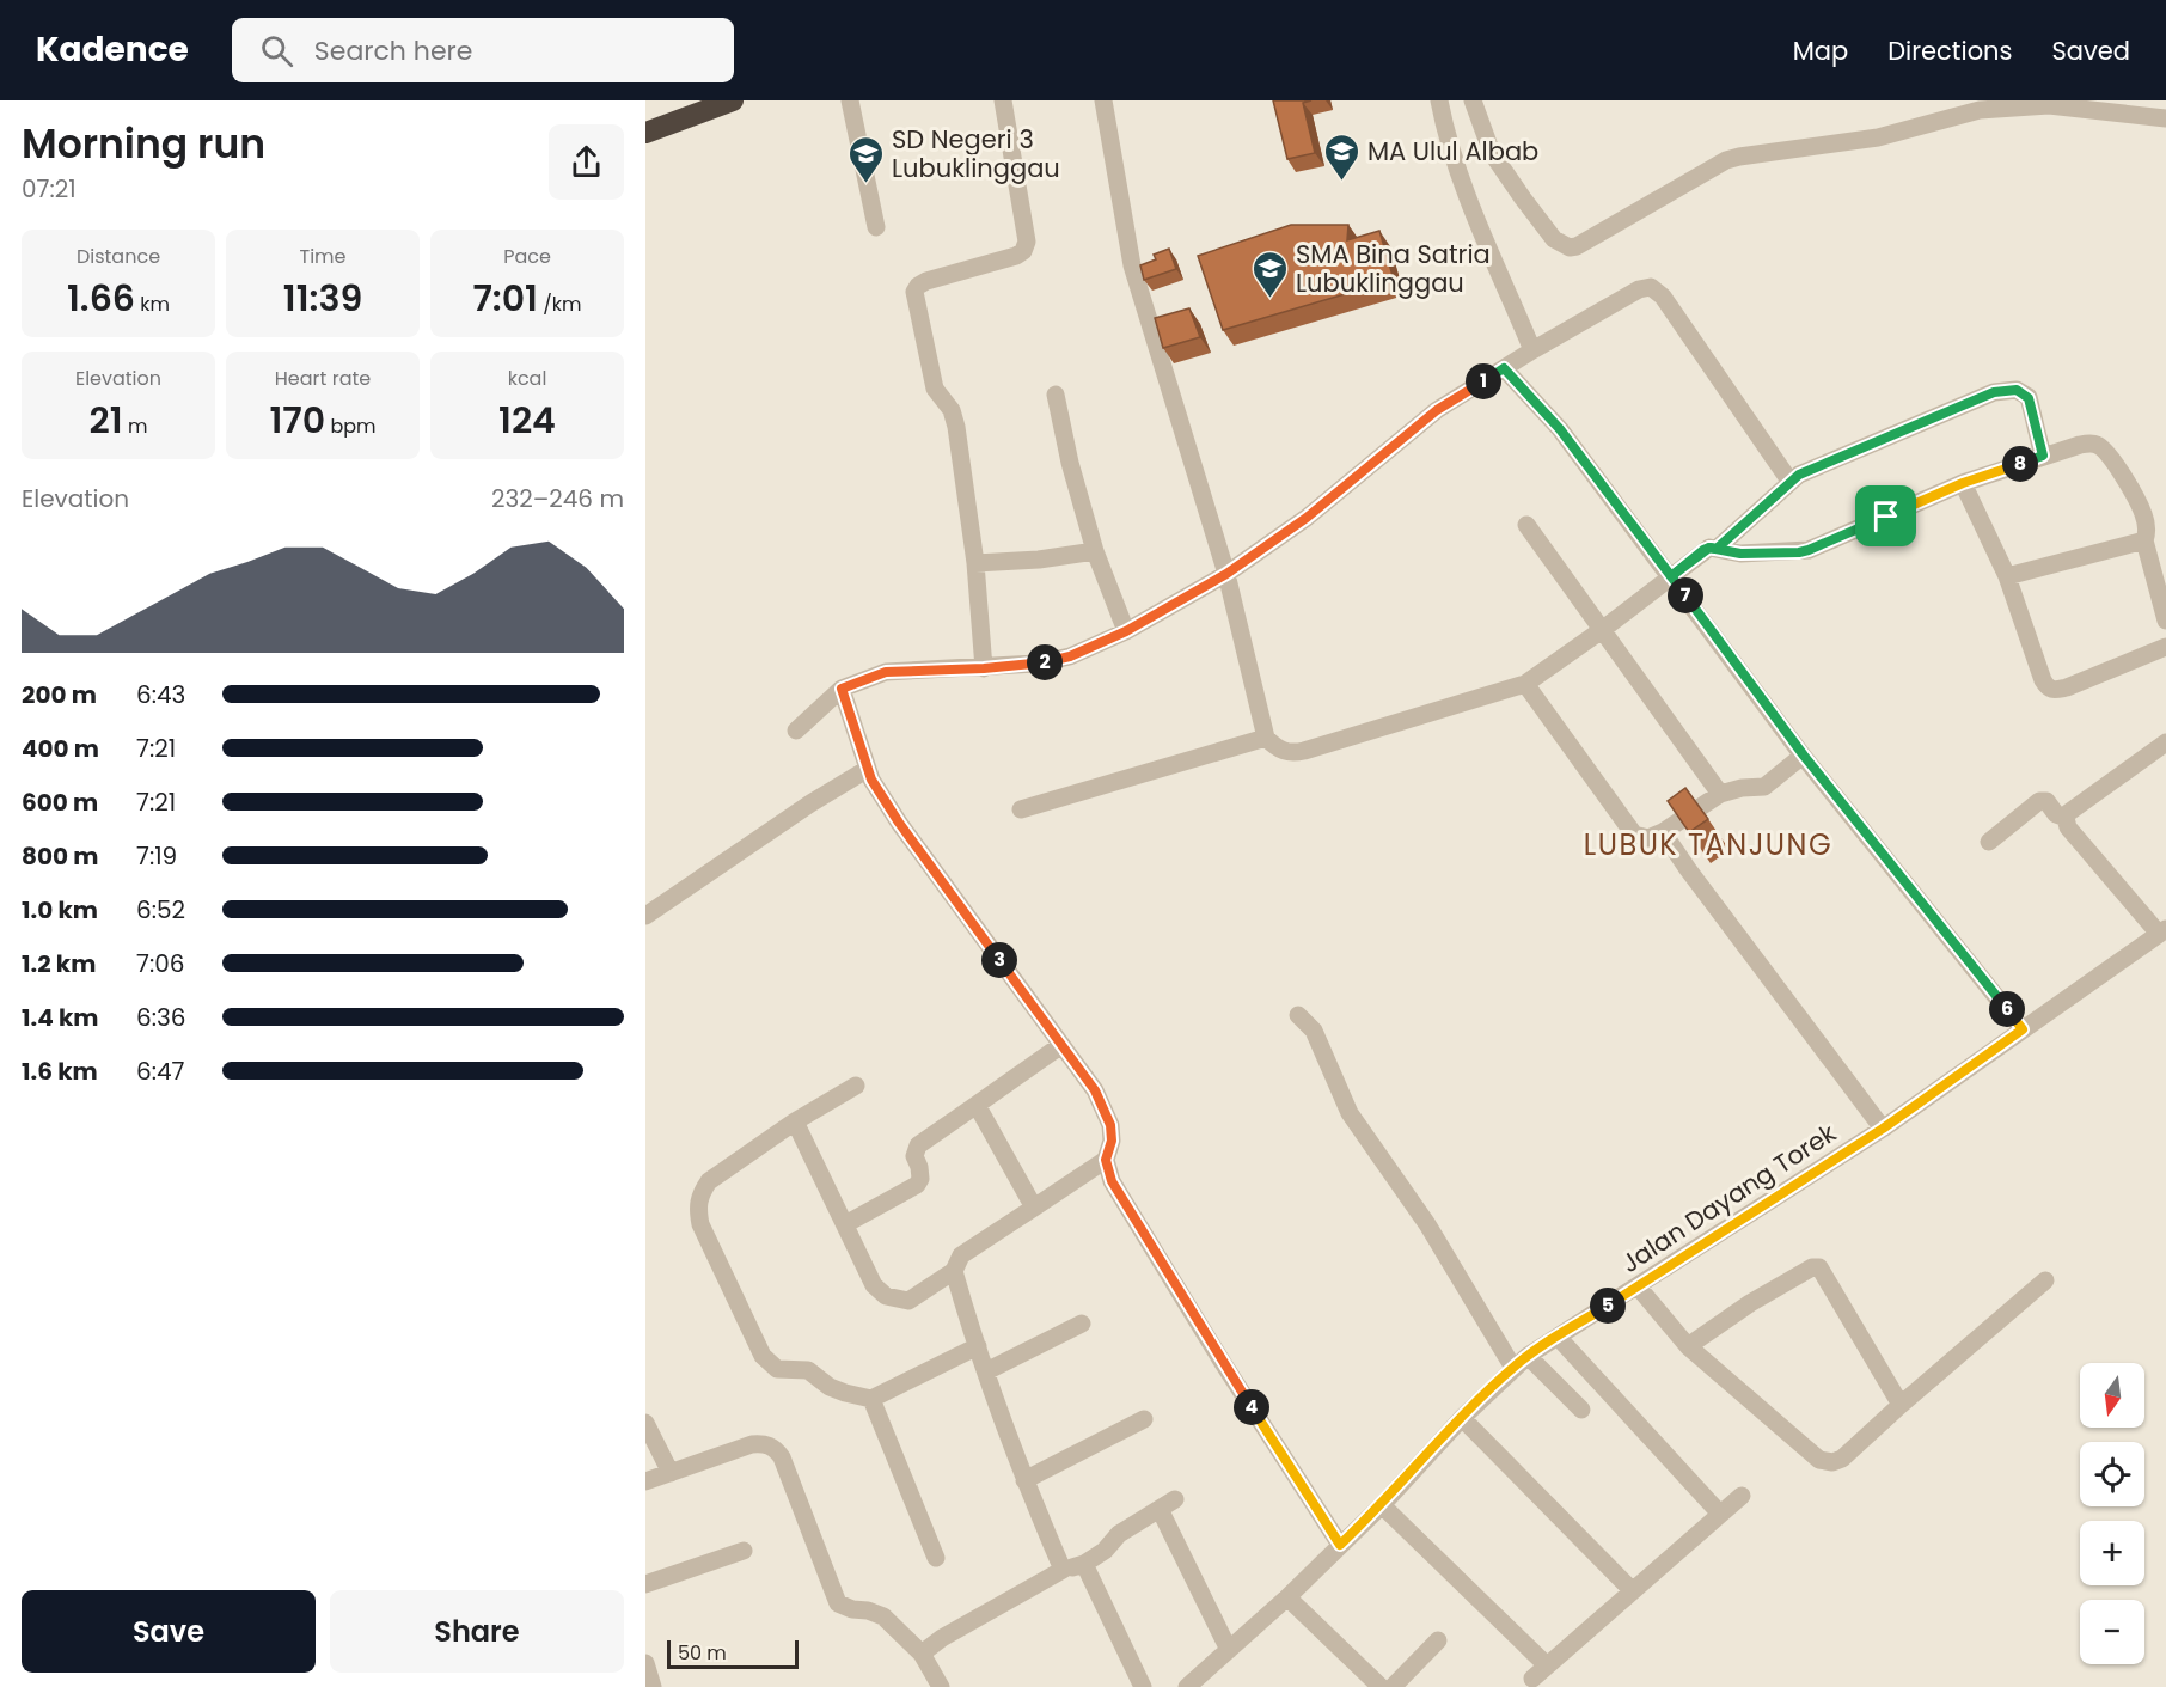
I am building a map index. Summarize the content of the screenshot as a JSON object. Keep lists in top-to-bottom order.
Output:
{
  "streets": {
    "street": ["Jalan Dayang Torek"]
  },
  "districts": ["LUBUK TANJUNG"],
  "places": {
    "school or university": ["MA Ulul Albab", "SD Negeri 3 Lubuklinggau", "SMA Bina Satria Lubuklinggau"]
  },
  "scale_bar": "50 m",
  "north": "bottom",
  "page": {
    "header": "Kadence",
    "search": "Search here",
    "nav": ["Map", "Directions", "Saved"],
    "heading": ["Morning run", "07:21"],
    "stats": [
      ["Distance", "1.66 km"],
      ["Time", "11:39"],
      ["Pace", "7:01 /km"],
      ["Elevation", "21 m"],
      ["Heart rate", "170 bpm"],
      ["kcal", "124"]
    ],
    "pins": [
      "1",
      "8",
      "7",
      "2",
      "3",
      "6",
      "5",
      "4"
    ],
    "chart": ["Elevation", "232–246 m"],
    "list": [
      {
        "name": "200 m",
        "note": "6:43"
      },
      {
        "name": "400 m",
        "note": "7:21"
      },
      {
        "name": "600 m",
        "note": "7:21"
      },
      {
        "name": "800 m",
        "note": "7:19"
      },
      {
        "name": "1.0 km",
        "note": "6:52"
      },
      {
        "name": "1.2 km",
        "note": "7:06"
      },
      {
        "name": "1.4 km",
        "note": "6:36"
      },
      {
        "name": "1.6 km",
        "note": "6:47"
      }
    ],
    "map_buttons": ["+", "−"],
    "buttons": ["Save", "Share"],
    "scale": "50 m"
  }
}
